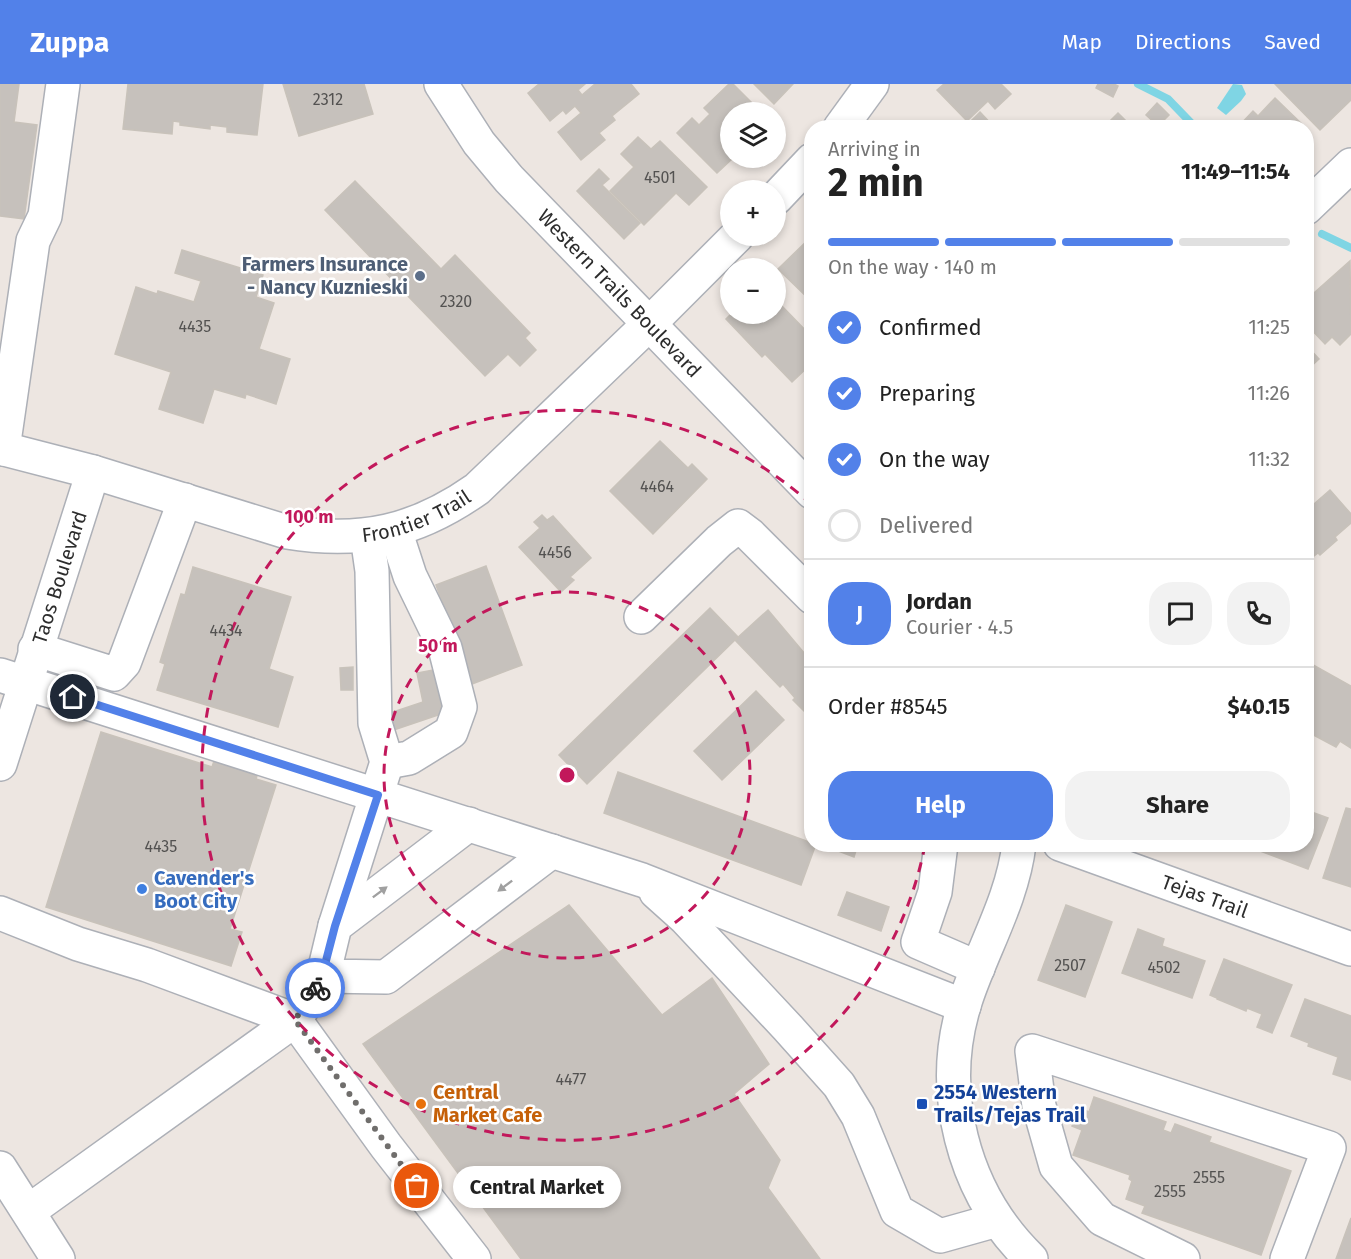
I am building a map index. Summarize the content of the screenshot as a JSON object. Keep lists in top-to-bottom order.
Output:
{
  "streets": {
    "street": [
      "Western Trails Boulevard",
      "Frontier Trail",
      "Taos Boulevard",
      "Tejas Trail"
    ]
  },
  "crossings": [
    ["Western Trails Boulevard", "Frontier Trail"],
    ["Frontier Trail", "Taos Boulevard"]
  ],
  "places": {
    "other": [
      "Farmers Insurance - Nancy Kuznieski",
      "Cavender's Boot City",
      "Central Market Cafe",
      "Central Market"
    ],
    "transit": ["2554 Western Trails/Tejas Trail"]
  },
  "house_numbers": [
    "2312",
    "4501",
    "2320",
    "4435",
    "4464",
    "4456",
    "4434",
    "4435",
    "2507",
    "4502",
    "4477",
    "2555",
    "2555"
  ],
  "page": {
    "header": "Zuppa",
    "nav": ["Map", "Directions", "Saved"],
    "map_buttons": ["+", "−"],
    "heading": ["2 min", "Arriving in", "11:49–11:54"],
    "panel": [
      "Jordan",
      "Courier · 4.5",
      "Order #8545",
      "$40.15"
    ],
    "bar": "On the way · 140 m",
    "list": [
      ["Confirmed", "11:25"],
      ["Preparing", "11:26"],
      ["On the way", "11:32"],
      "Delivered"
    ],
    "round": "J",
    "buttons": ["Help", "Share"],
    "bubble": "Central Market"
  },
  "rings": ["100 m", "50 m"]
}
